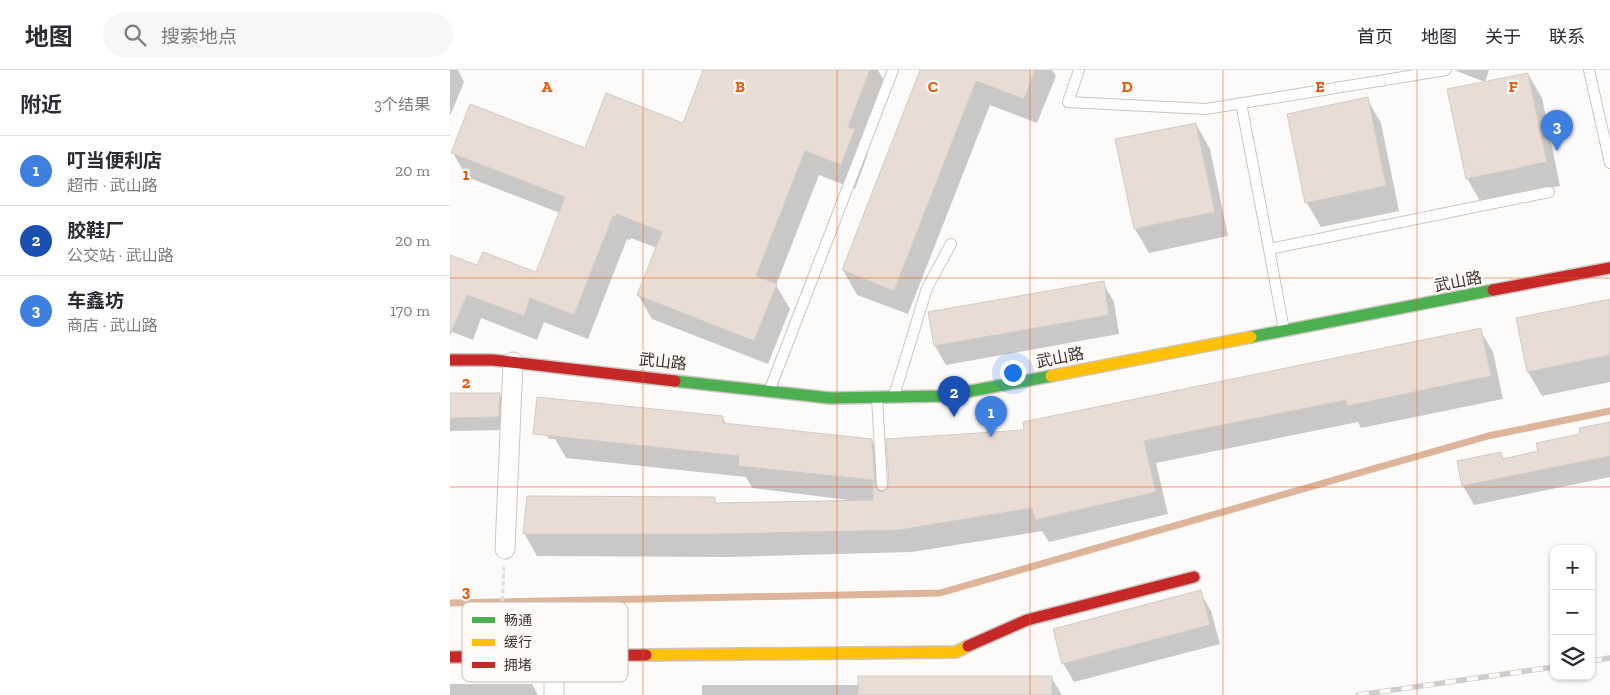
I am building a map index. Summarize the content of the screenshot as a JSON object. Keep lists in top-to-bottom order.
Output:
{
  "streets": {
    "main road": ["武山路"]
  },
  "legend": ["畅通", "缓行", "拥堵"],
  "page": {
    "header": "地图",
    "search": "搜索地点",
    "nav": [
      "首页",
      "地图",
      "关于",
      "联系"
    ],
    "heading": ["附近", "3个结果"],
    "pins": ["3", "2", "1"],
    "list": [
      {
        "mark": "1",
        "name": "叮当便利店",
        "note": "超市 · 武山路",
        "value": "20 m"
      },
      {
        "mark": "2",
        "name": "胶鞋厂",
        "note": "公交站 · 武山路",
        "value": "20 m"
      },
      {
        "mark": "3",
        "name": "车鑫坊",
        "note": "商店 · 武山路",
        "value": "170 m"
      }
    ],
    "map_buttons": ["+", "−"]
  },
  "grid": {
    "columns": [
      "A",
      "B",
      "C",
      "D",
      "E",
      "F"
    ],
    "rows": ["1", "2", "3"]
  }
}
